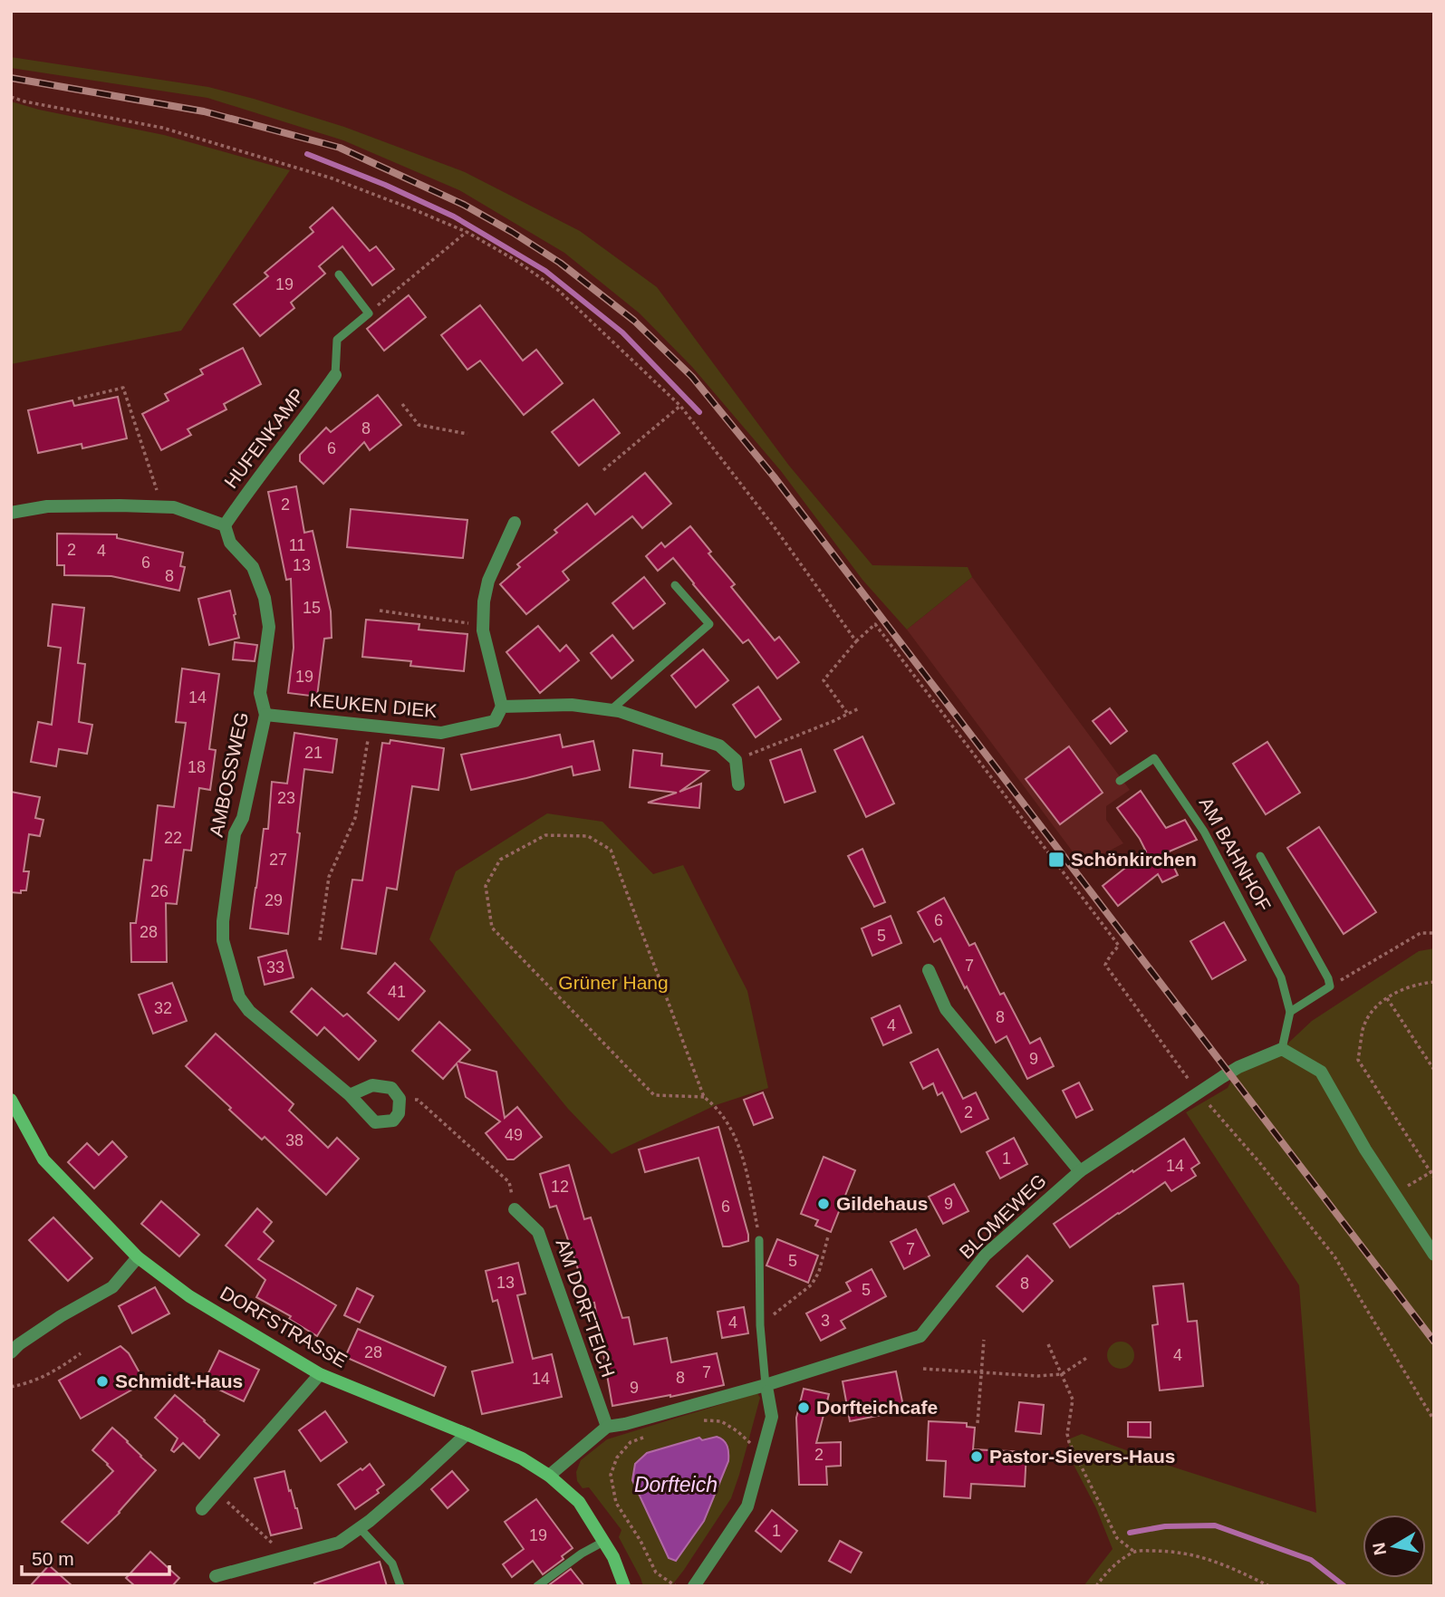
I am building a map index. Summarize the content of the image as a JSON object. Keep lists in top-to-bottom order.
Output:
{
  "streets": {
    "street": [
      "HUFENKAMP",
      "KEUKEN DIEK",
      "AMBOSSWEG",
      "BLOMEWEG",
      "AM DORFTEICH",
      "DORFSTRASSE"
    ],
    "lane": ["AM BAHNHOF"]
  },
  "crossings": [
    ["HUFENKAMP", "AMBOSSWEG"],
    ["KEUKEN DIEK", "AMBOSSWEG"],
    ["AM BAHNHOF", "BLOMEWEG"]
  ],
  "water": ["Dorfteich"],
  "parks": ["Grüner Hang"],
  "places": {
    "transit": ["Schönkirchen"],
    "other": [
      "Gildehaus",
      "Schmidt-Haus",
      "Dorfteichcafe",
      "Pastor-Sievers-Haus"
    ]
  },
  "house_numbers": [
    "19",
    "8",
    "6",
    "2",
    "11",
    "2",
    "4",
    "6",
    "13",
    "8",
    "15",
    "19",
    "14",
    "21",
    "18",
    "23",
    "22",
    "27",
    "26",
    "29",
    "6",
    "28",
    "5",
    "7",
    "33",
    "41",
    "32",
    "8",
    "4",
    "9",
    "2",
    "49",
    "38",
    "1",
    "14",
    "12",
    "9",
    "6",
    "7",
    "5",
    "13",
    "8",
    "5",
    "3",
    "4",
    "28",
    "4",
    "7",
    "8",
    "14",
    "9",
    "2",
    "1",
    "19"
  ],
  "scale_bar": "50 m",
  "north": "left"
}
